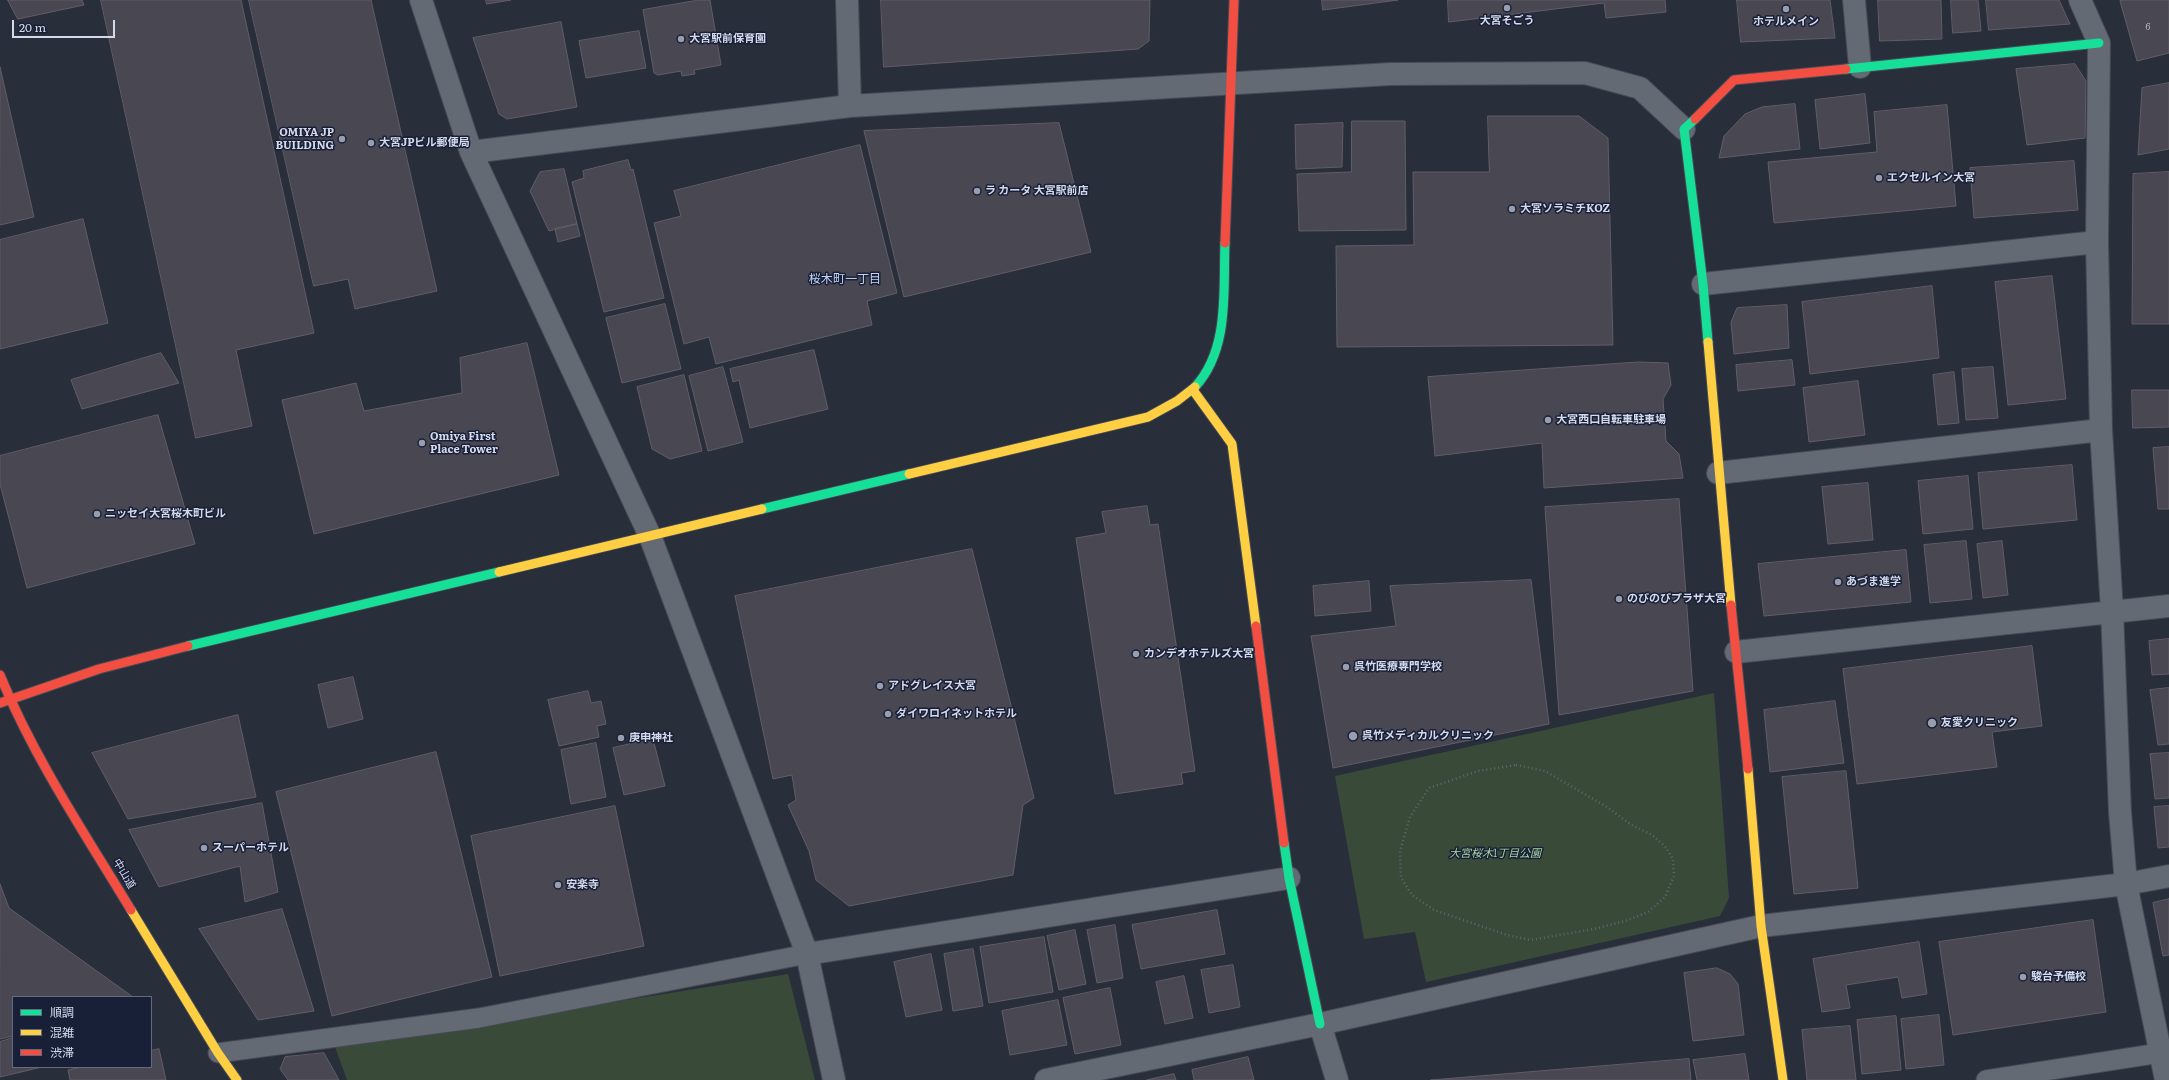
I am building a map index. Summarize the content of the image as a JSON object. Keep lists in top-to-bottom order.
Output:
{
  "streets": {
    "main road": ["中山道"]
  },
  "districts": ["桜木町一丁目"],
  "parks": ["大宮桜木1丁目公園"],
  "places": [
    "大宮そごう",
    "ホテルメイン",
    "大宮駅前保育園",
    "OMIYA JP BUILDING",
    "大宮JPビル郵便局",
    "エクセルイン大宮",
    "ラ カータ 大宮駅前店",
    "大宮ソラミチKOZ",
    "大宮西口自転車駐車場",
    "Omiya First Place Tower",
    "ニッセイ大宮桜木町ビル",
    "あづま進学",
    "のびのびプラザ大宮",
    "カンデオホテルズ大宮",
    "呉竹医療専門学校",
    "アドグレイス大宮",
    "ダイワロイネットホテル",
    "友愛クリニック",
    "呉竹メディカルクリニック",
    "庚申神社",
    "スーパーホテル",
    "安楽寺",
    "駿台予備校"
  ],
  "house_numbers": ["6"],
  "legend": ["順調", "混雑", "渋滞"],
  "scale_bar": "20 m"
}
